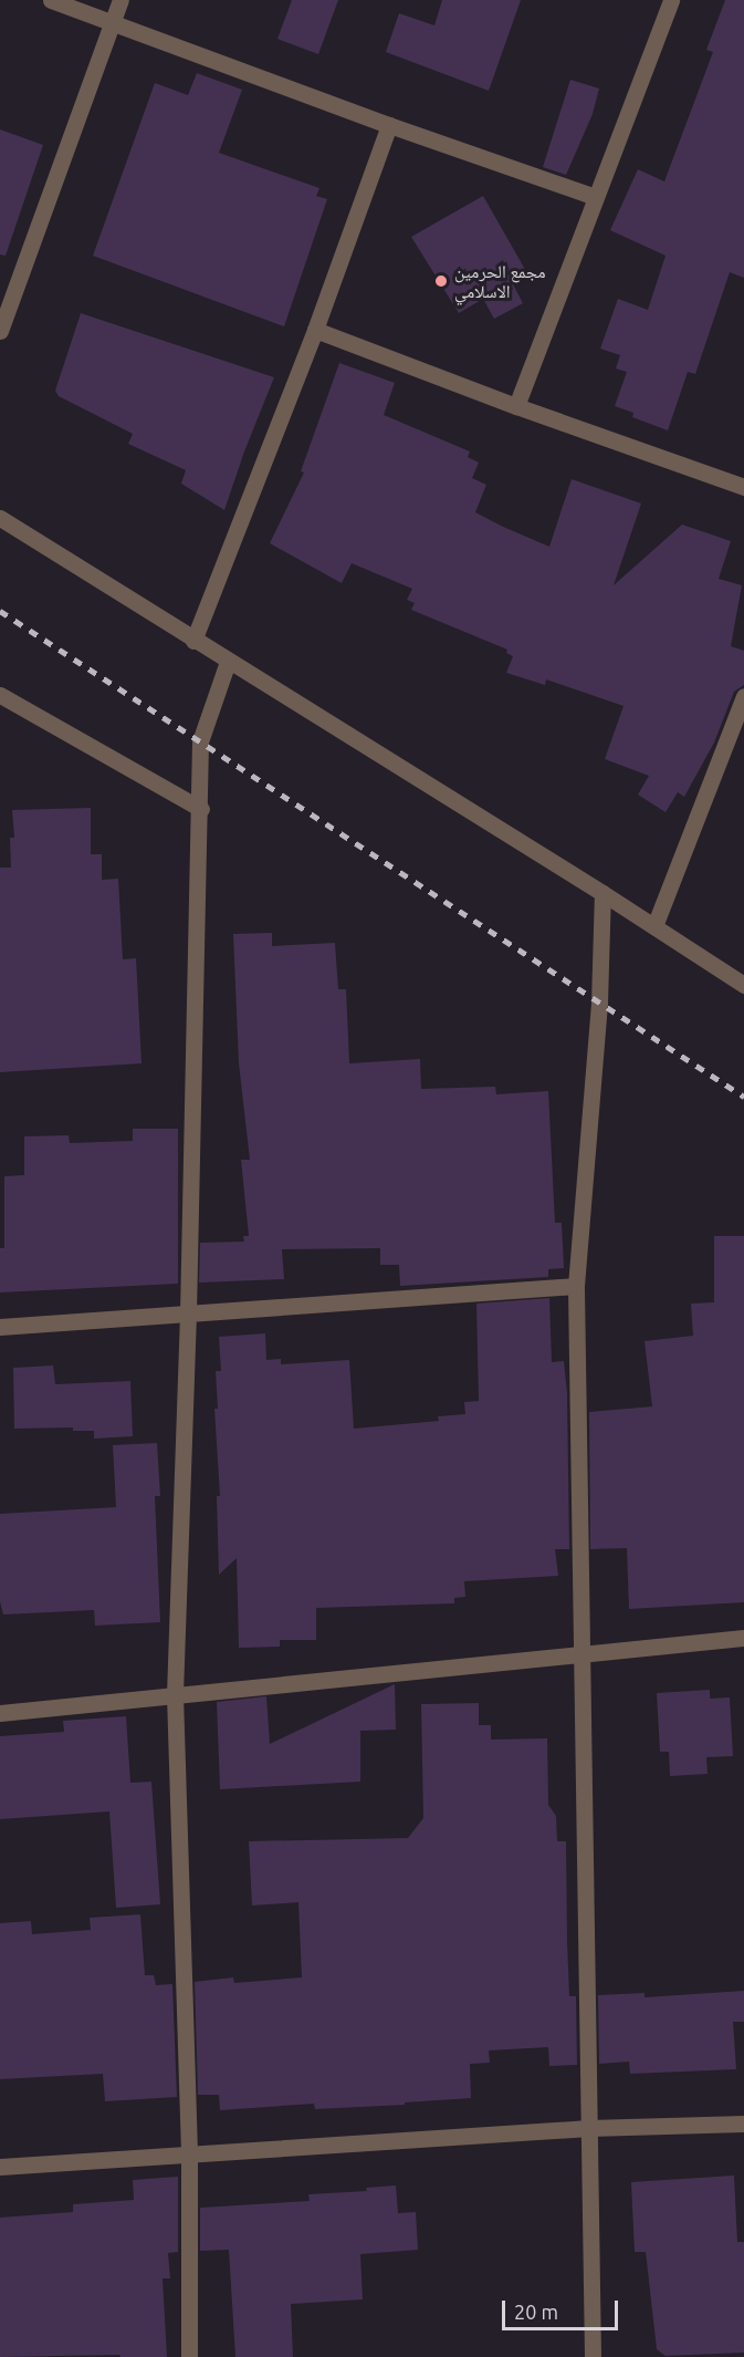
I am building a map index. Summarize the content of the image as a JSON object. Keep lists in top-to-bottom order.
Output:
{
  "places": ["مجمع الحرمين الاسلامي"],
  "scale_bar": "20 m"
}
